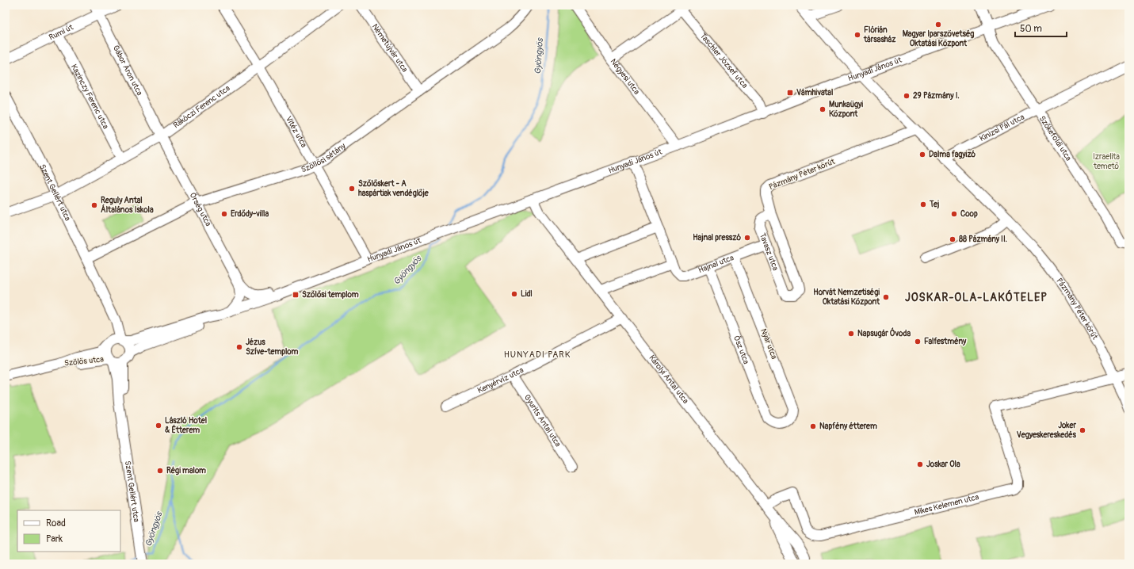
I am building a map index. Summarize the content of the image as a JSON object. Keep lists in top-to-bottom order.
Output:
{
  "streets": {
    "street": [
      "Rumi út",
      "Németújvár utca",
      "Taschler József utca",
      "Hunyadi János út",
      "Gábor Áron utca",
      "Négyesi utca",
      "Kazinczy Ferenc utca",
      "Rákóczi Ferenc utca",
      "Kinizsi Pál utca",
      "Vitéz utca",
      "Szőkeföldi utca",
      "Szőllősi sétány",
      "Pázmány Péter körút",
      "Szent Gellért utca",
      "Őrség utca",
      "Tavasz utca",
      "Hajnal utca",
      "Nyár utca",
      "Ősz utca",
      "Szőlős utca",
      "Károlyi Antal utca",
      "Kenyérvíz utca",
      "Gyurits Antal utca",
      "Mikes Kelemen utca"
    ]
  },
  "crossings": [
    ["Rumi út", "Gábor Áron utca"],
    ["Rumi út", "Kazinczy Ferenc utca"],
    ["Németújvár utca", "Szőllősi sétány"],
    ["Taschler József utca", "Hunyadi János út"],
    ["Hunyadi János út", "Négyesi utca"],
    ["Hunyadi János út", "Vitéz utca"],
    ["Hunyadi János út", "Szőkeföldi utca"],
    ["Hunyadi János út", "Pázmány Péter körút"],
    ["Hunyadi János út", "Szent Gellért utca"],
    ["Hunyadi János út", "Őrség utca"],
    ["Hunyadi János út", "Hajnal utca"],
    ["Hunyadi János út", "Szőlős utca"],
    ["Hunyadi János út", "Károlyi Antal utca"],
    ["Gábor Áron utca", "Rákóczi Ferenc utca"],
    ["Gábor Áron utca", "Őrség utca"],
    ["Kazinczy Ferenc utca", "Rákóczi Ferenc utca"],
    ["Rákóczi Ferenc utca", "Vitéz utca"],
    ["Rákóczi Ferenc utca", "Szent Gellért utca"],
    ["Rákóczi Ferenc utca", "Őrség utca"],
    ["Kinizsi Pál utca", "Szőkeföldi utca"],
    ["Kinizsi Pál utca", "Pázmány Péter körút"],
    ["Vitéz utca", "Szőllősi sétány"],
    ["Szőllősi sétány", "Szent Gellért utca"],
    ["Szőllősi sétány", "Őrség utca"],
    ["Pázmány Péter körút", "Tavasz utca"],
    ["Pázmány Péter körút", "Mikes Kelemen utca"],
    ["Szent Gellért utca", "Szőlős utca"],
    ["Tavasz utca", "Hajnal utca"],
    ["Hajnal utca", "Nyár utca"],
    ["Hajnal utca", "Ősz utca"],
    ["Nyár utca", "Ősz utca"],
    ["Károlyi Antal utca", "Kenyérvíz utca"],
    ["Károlyi Antal utca", "Mikes Kelemen utca"],
    ["Kenyérvíz utca", "Gyurits Antal utca"]
  ],
  "districts": ["JOSKAR-OLA-LAKÓTELEP", "HUNYADI PARK"],
  "water": ["Gyöngyös"],
  "parks": ["Izraelita temető"],
  "places": {
    "other": [
      "Magyar Iparszövetség Oktatási Központ",
      "Flórián társasház",
      "29 Pázmány I.",
      "Munkaügyi Központ",
      "Dalma fagyizó",
      "Szőlőskert - A haspártiak vendéglője",
      "Tej",
      "Reguly Antal Általános Iskola",
      "Erdődy-villa",
      "Coop",
      "Hajnal presszó",
      "88 Pázmány II.",
      "Lidl",
      "Horvát Nemzetiségi Oktatási Központ",
      "Napsugár Óvoda",
      "Falfestmény",
      "Jézus Szíve-templom",
      "László Hotel & Étterem",
      "Napfény étterem",
      "Joker Vegyeskereskedés",
      "Joskar Ola",
      "Régi malom"
    ],
    "transit": ["Vámhivatal", "Szőlősi templom"]
  },
  "legend": ["Road", "Park"],
  "scale_bar": "50 m"
}
